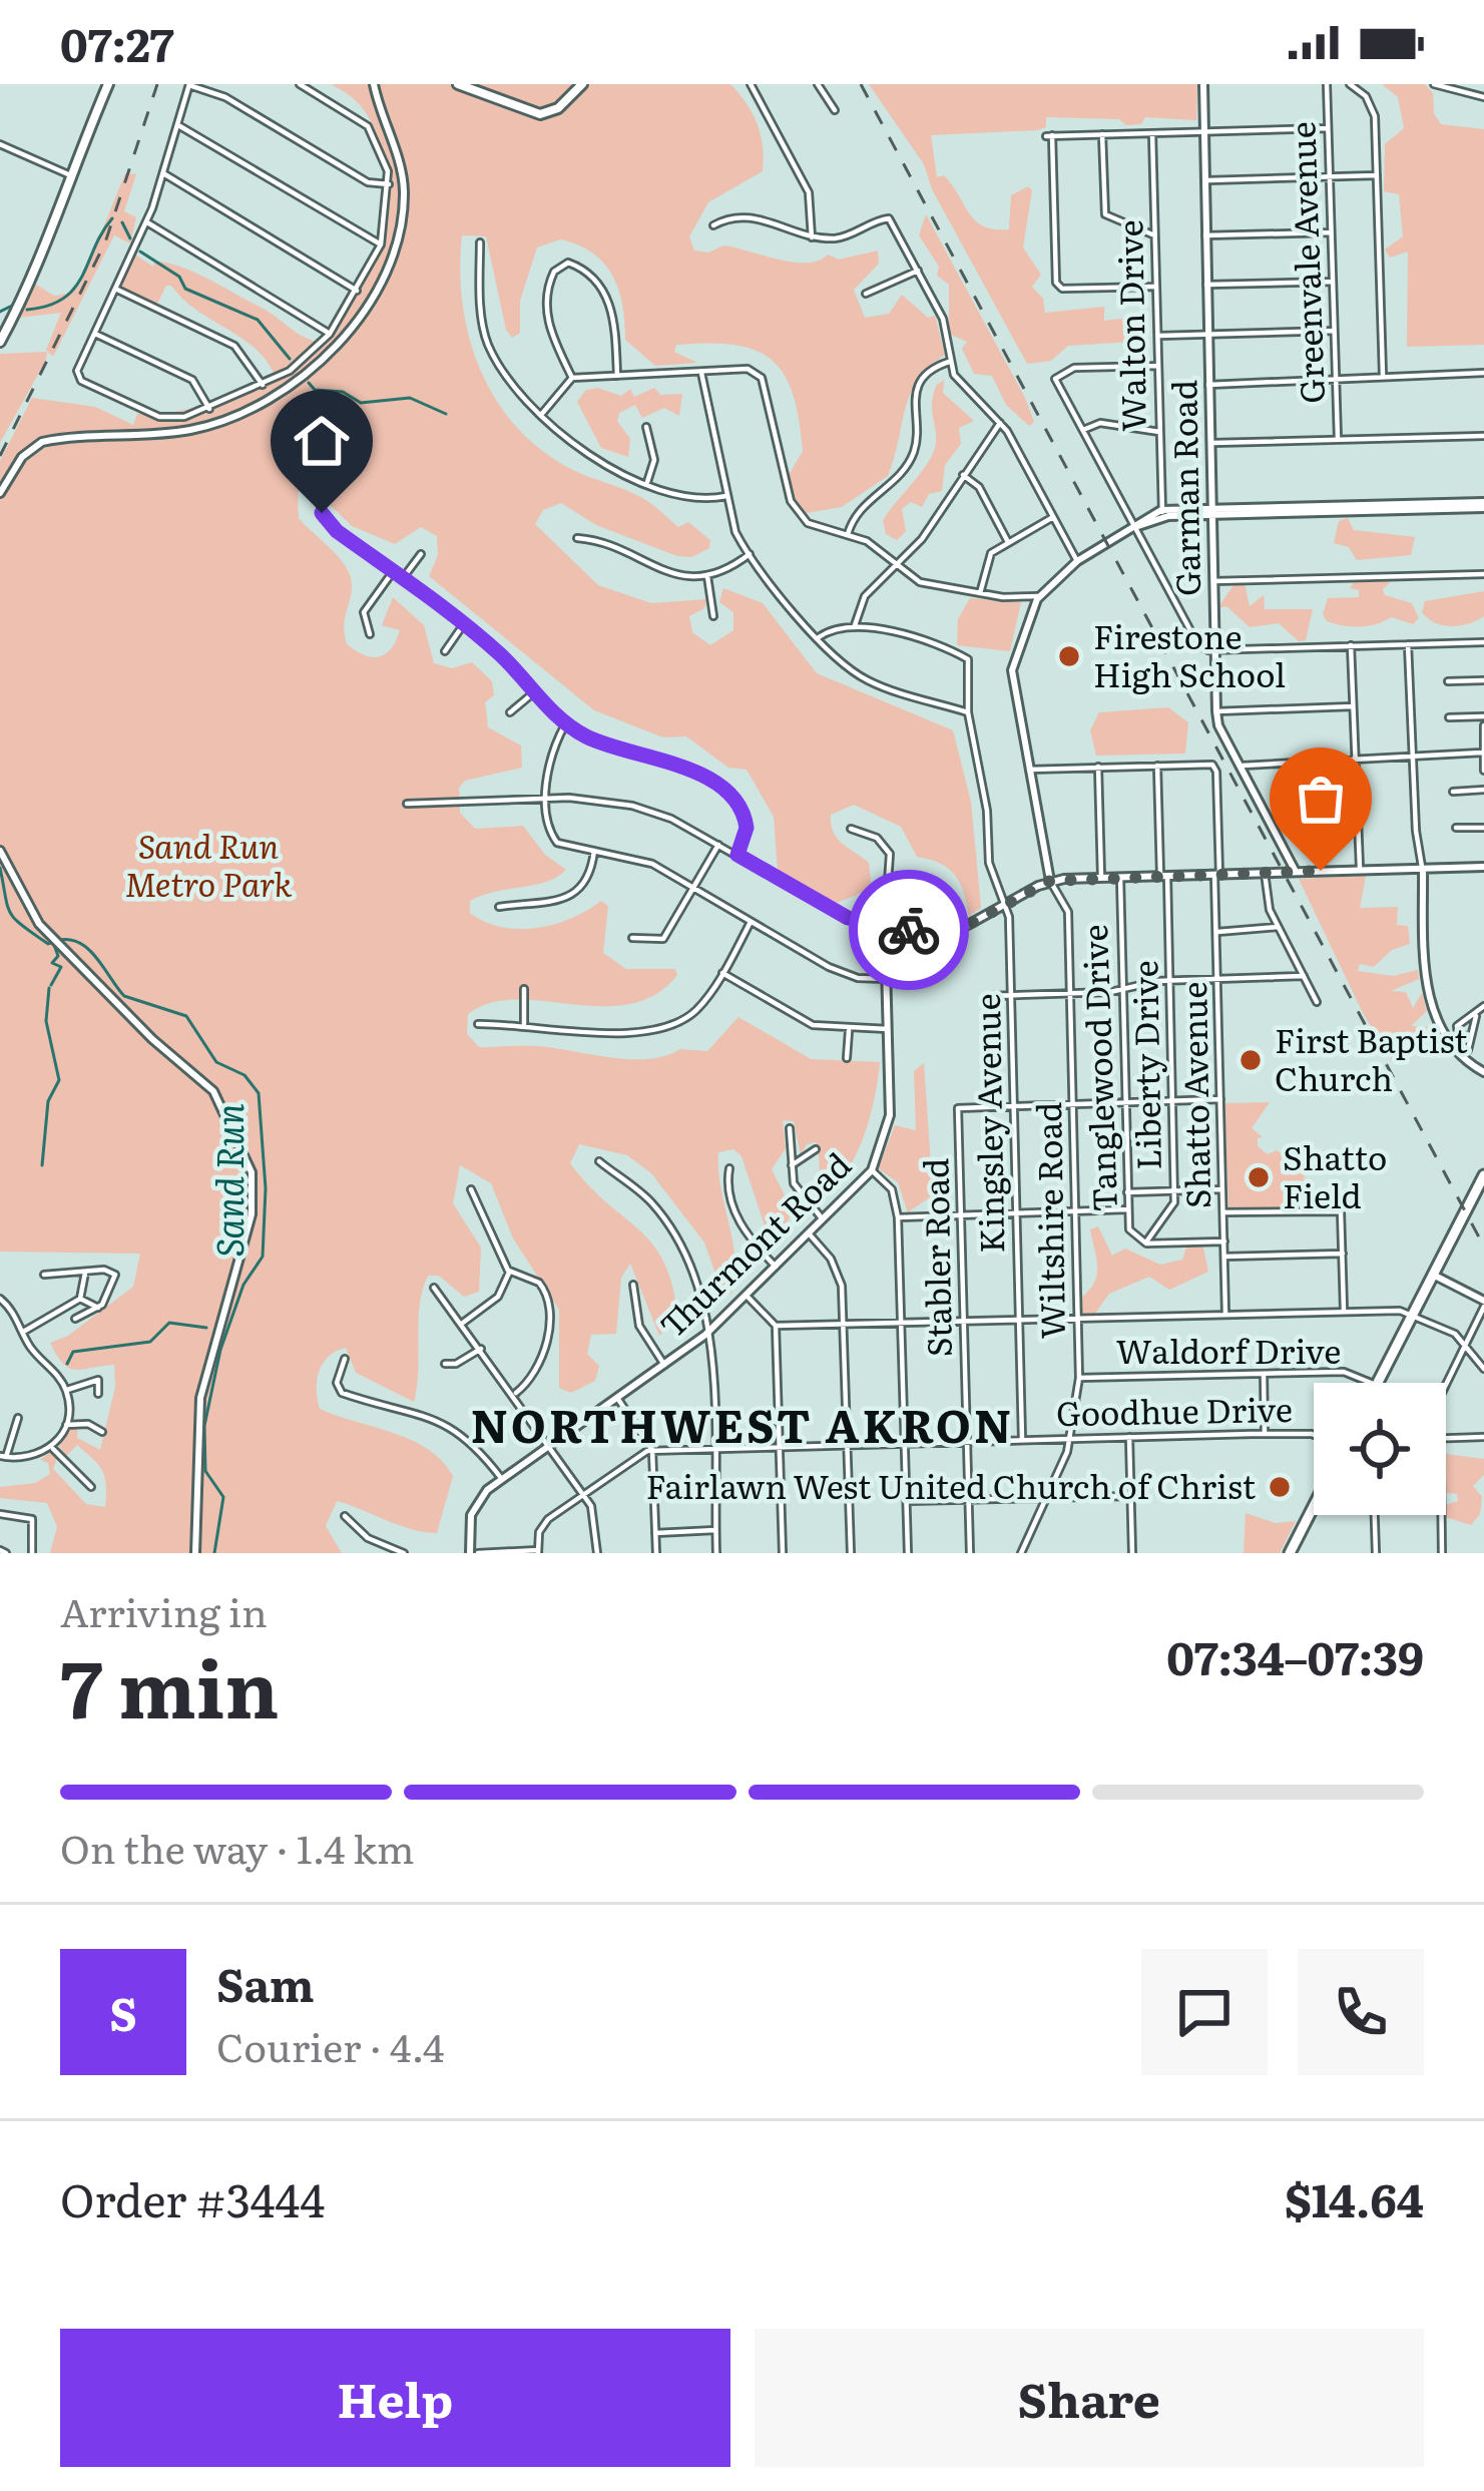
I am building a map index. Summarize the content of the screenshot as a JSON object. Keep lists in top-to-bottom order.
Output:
{
  "streets": {
    "street": [
      "Greenvale Avenue",
      "Walton Drive",
      "Garman Road",
      "Liberty Drive",
      "Tanglewood Drive",
      "Shatto Avenue",
      "Kingsley Avenue",
      "Wiltshire Road",
      "Thurmont Road",
      "Stabler Road",
      "Waldorf Drive",
      "Goodhue Drive"
    ]
  },
  "crossings": [
    ["Liberty Drive", "Tanglewood Drive"],
    ["Liberty Drive", "Shatto Avenue"],
    ["Tanglewood Drive", "Shatto Avenue"],
    ["Kingsley Avenue", "Stabler Road"],
    ["Kingsley Avenue", "Goodhue Drive"],
    ["Wiltshire Road", "Waldorf Drive"],
    ["Wiltshire Road", "Goodhue Drive"],
    ["Stabler Road", "Goodhue Drive"]
  ],
  "districts": ["NORTHWEST AKRON"],
  "water": ["Sand Run"],
  "parks": ["Sand Run Metro Park"],
  "places": [
    "Firestone High School",
    "First Baptist Church",
    "Shatto Field",
    "Fairlawn West United Church of Christ"
  ],
  "page": {
    "status": "07:27",
    "heading": ["7 min", "Arriving in", "07:34–07:39"],
    "panel": [
      "Sam",
      "Courier · 4.4",
      "Order #3444",
      "$14.64"
    ],
    "bar": "On the way · 1.4 km",
    "round": "S",
    "buttons": ["Help", "Share"]
  }
}
